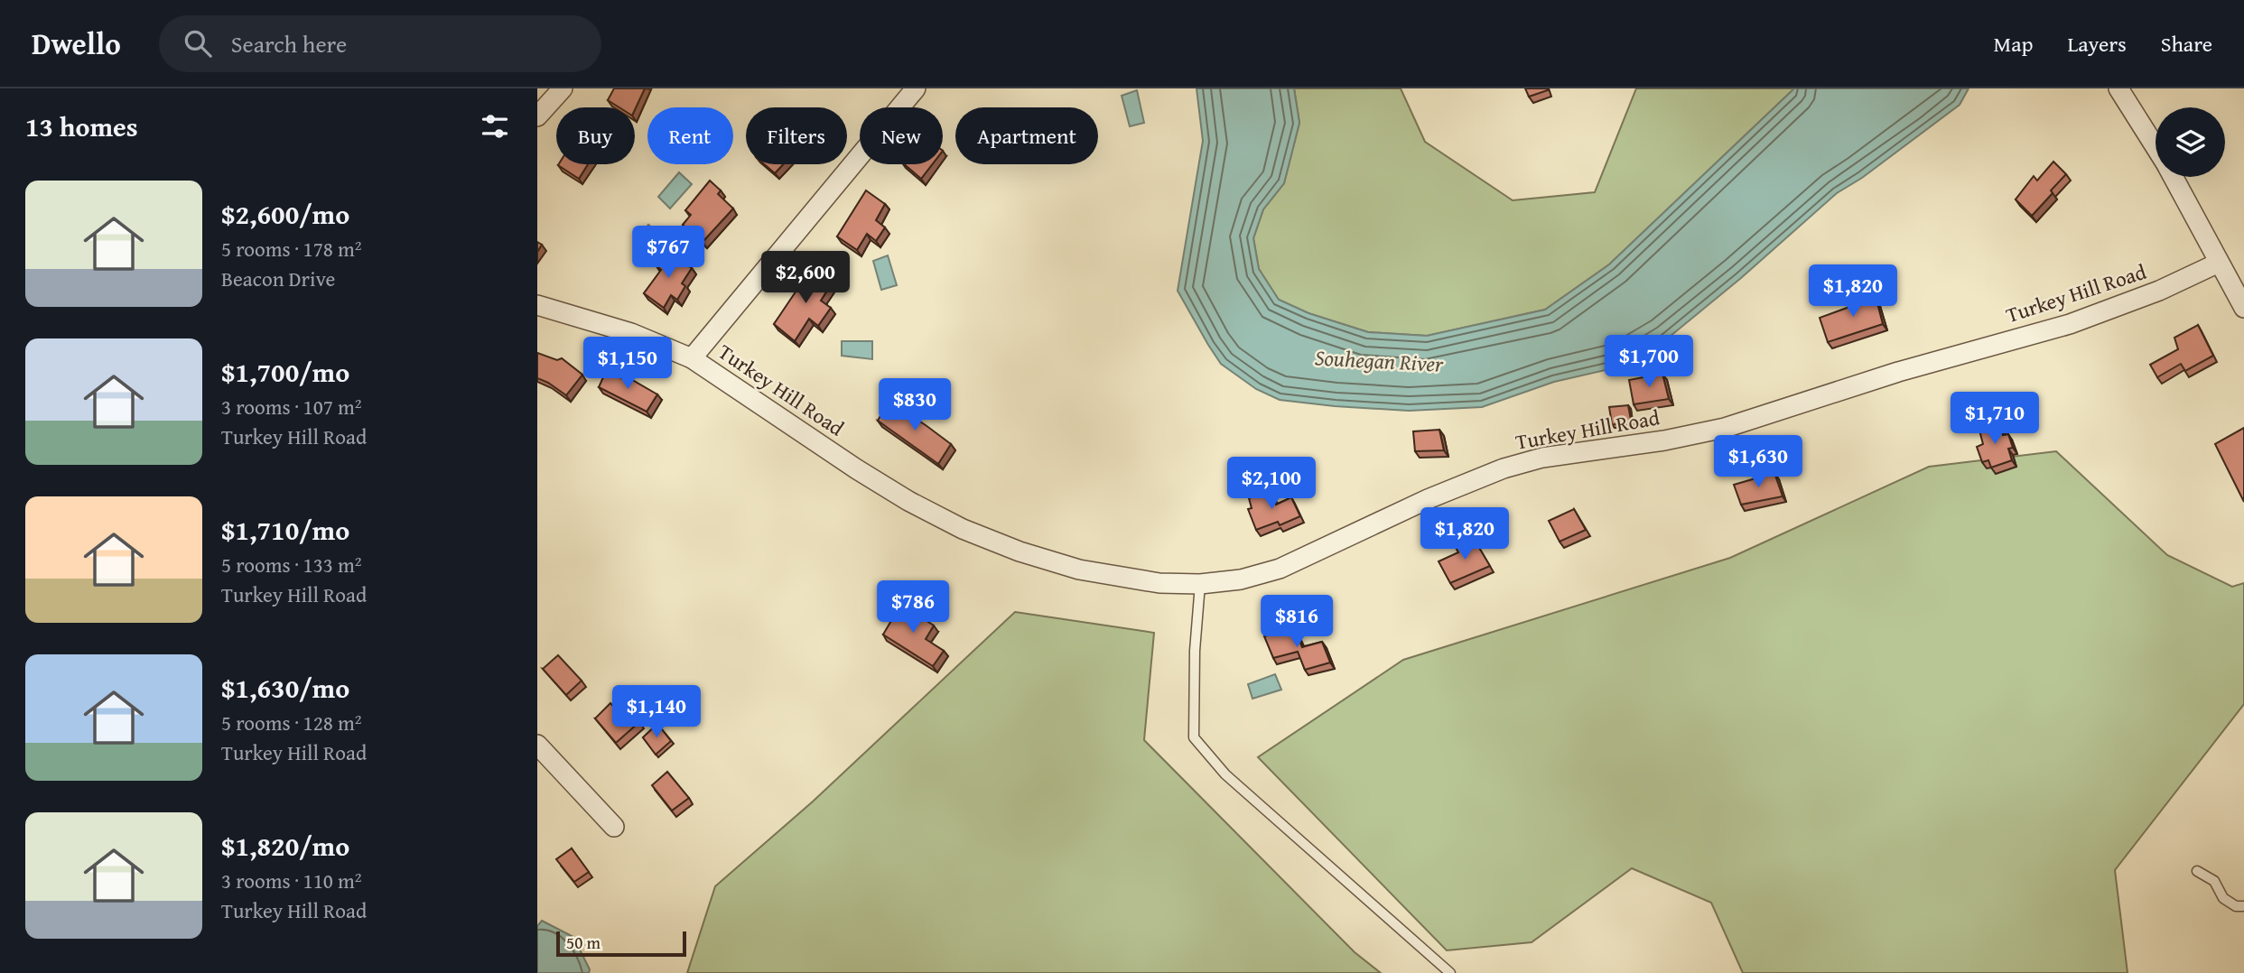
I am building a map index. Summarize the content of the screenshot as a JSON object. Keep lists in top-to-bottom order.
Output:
{
  "streets": {
    "street": ["Turkey Hill Road"]
  },
  "water": ["Souhegan River"],
  "scale_bar": "50 m",
  "page": {
    "header": "Dwello",
    "search": "Search here",
    "nav": ["Map", "Layers", "Share"],
    "heading": "13 homes",
    "chip": [
      "Buy",
      "Rent",
      "Filters",
      "New",
      "Apartment"
    ],
    "list": [
      {
        "name": "$2,600/mo",
        "note": "5 rooms · 178 m² · Beacon Drive"
      },
      {
        "name": "$1,700/mo",
        "note": "3 rooms · 107 m² · Turkey Hill Road"
      },
      {
        "name": "$1,710/mo",
        "note": "5 rooms · 133 m² · Turkey Hill Road"
      },
      {
        "name": "$1,630/mo",
        "note": "5 rooms · 128 m² · Turkey Hill Road"
      },
      {
        "name": "$1,820/mo",
        "note": "3 rooms · 110 m² · Turkey Hill Road"
      }
    ],
    "price": [
      "$767",
      "$2,600",
      "$1,820",
      "$1,700",
      "$1,150",
      "$830",
      "$1,710",
      "$1,630",
      "$2,100",
      "$1,820",
      "$786",
      "$816",
      "$1,140"
    ],
    "scale": "50 m"
  }
}
